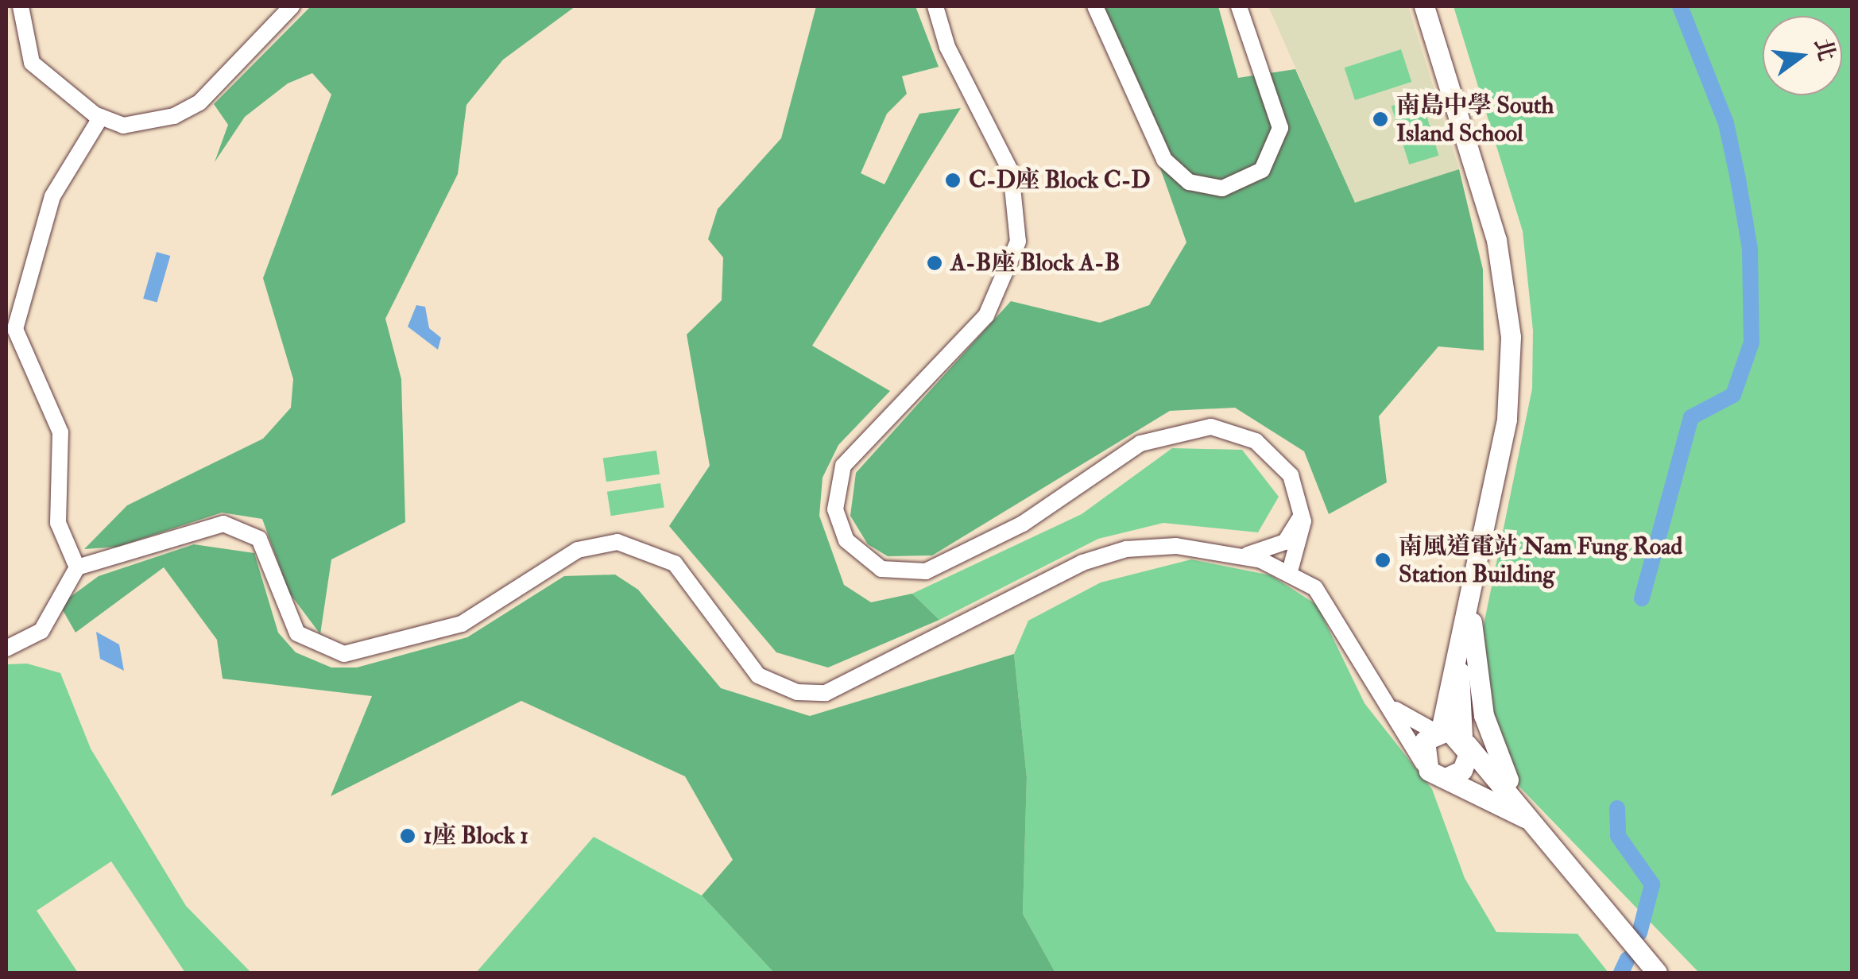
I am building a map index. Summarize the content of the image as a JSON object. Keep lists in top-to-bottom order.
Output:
{
  "places": [
    "南島中學 South Island School",
    "C-D座 Block C-D",
    "A-B座 Block A-B",
    "南風道電站 Nam Fung Road Station Building",
    "1座 Block 1"
  ],
  "north": "right"
}
